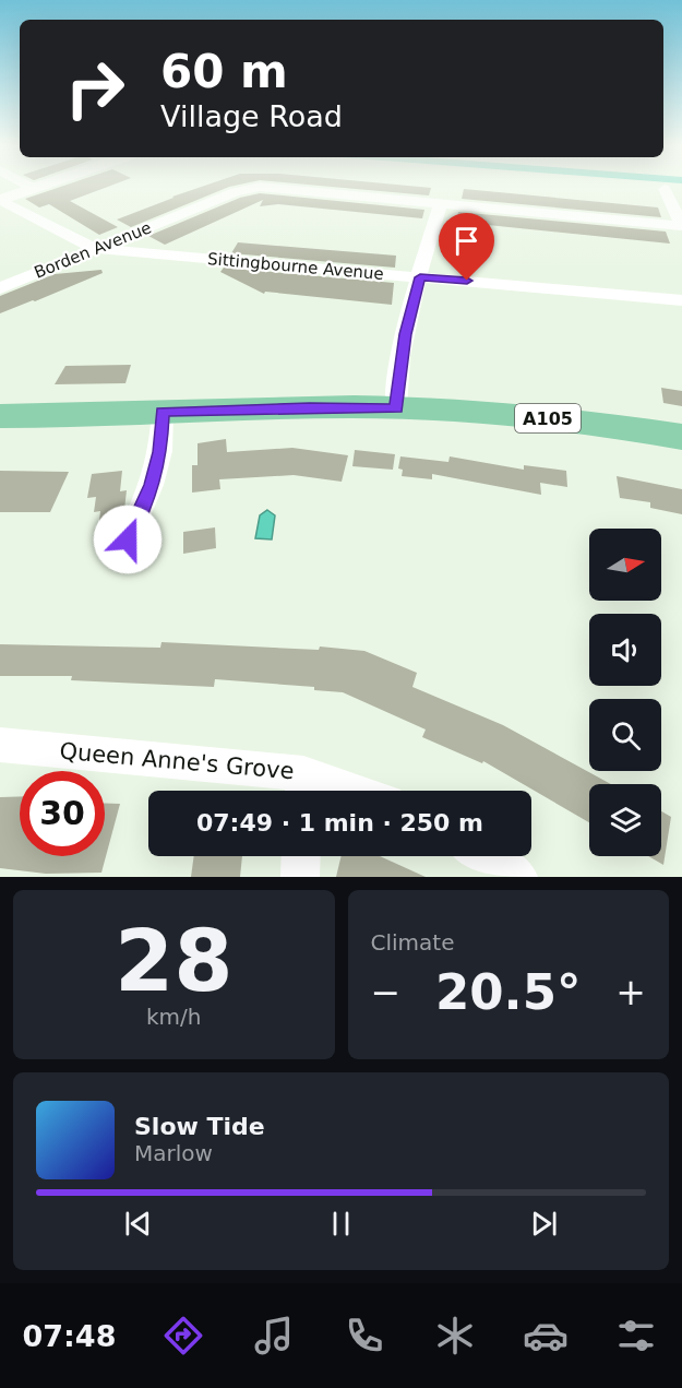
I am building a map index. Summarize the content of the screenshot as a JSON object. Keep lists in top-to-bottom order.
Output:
{
  "streets": {
    "main road": ["A105"],
    "street": ["Borden Avenue", "Sittingbourne Avenue", "Queen Anne's Grove"]
  },
  "crossings": [
    ["Borden Avenue", "Sittingbourne Avenue"]
  ],
  "north": "right",
  "page": {
    "turn": ["60 m", "Village Road"],
    "limit": "30",
    "trip": "07:49 · 1 min · 250 m",
    "tile": [
      ["28", "km/h"],
      "Climate"
    ],
    "heat": ["−", "20.5°", "+"],
    "song": ["Slow Tide", "Marlow"],
    "tabs": "07:48"
  }
}
